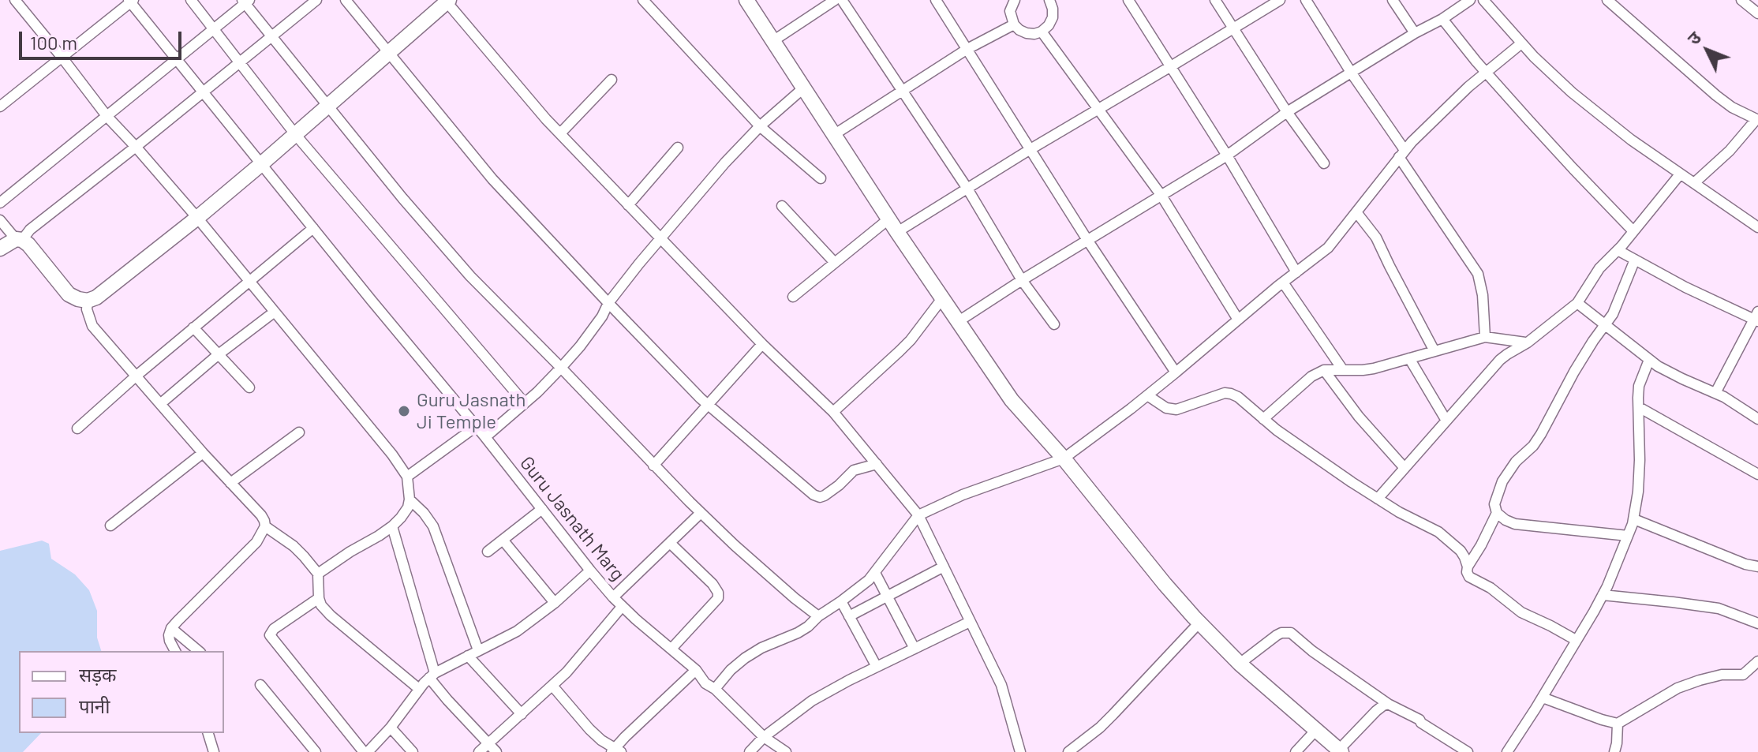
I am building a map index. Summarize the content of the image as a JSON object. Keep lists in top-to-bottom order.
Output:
{
  "streets": {
    "street": ["Guru Jasnath Marg"]
  },
  "places": ["Guru Jasnath Ji Temple"],
  "legend": ["सड़क", "पानी"],
  "scale_bar": "100 m",
  "north": "top left"
}
